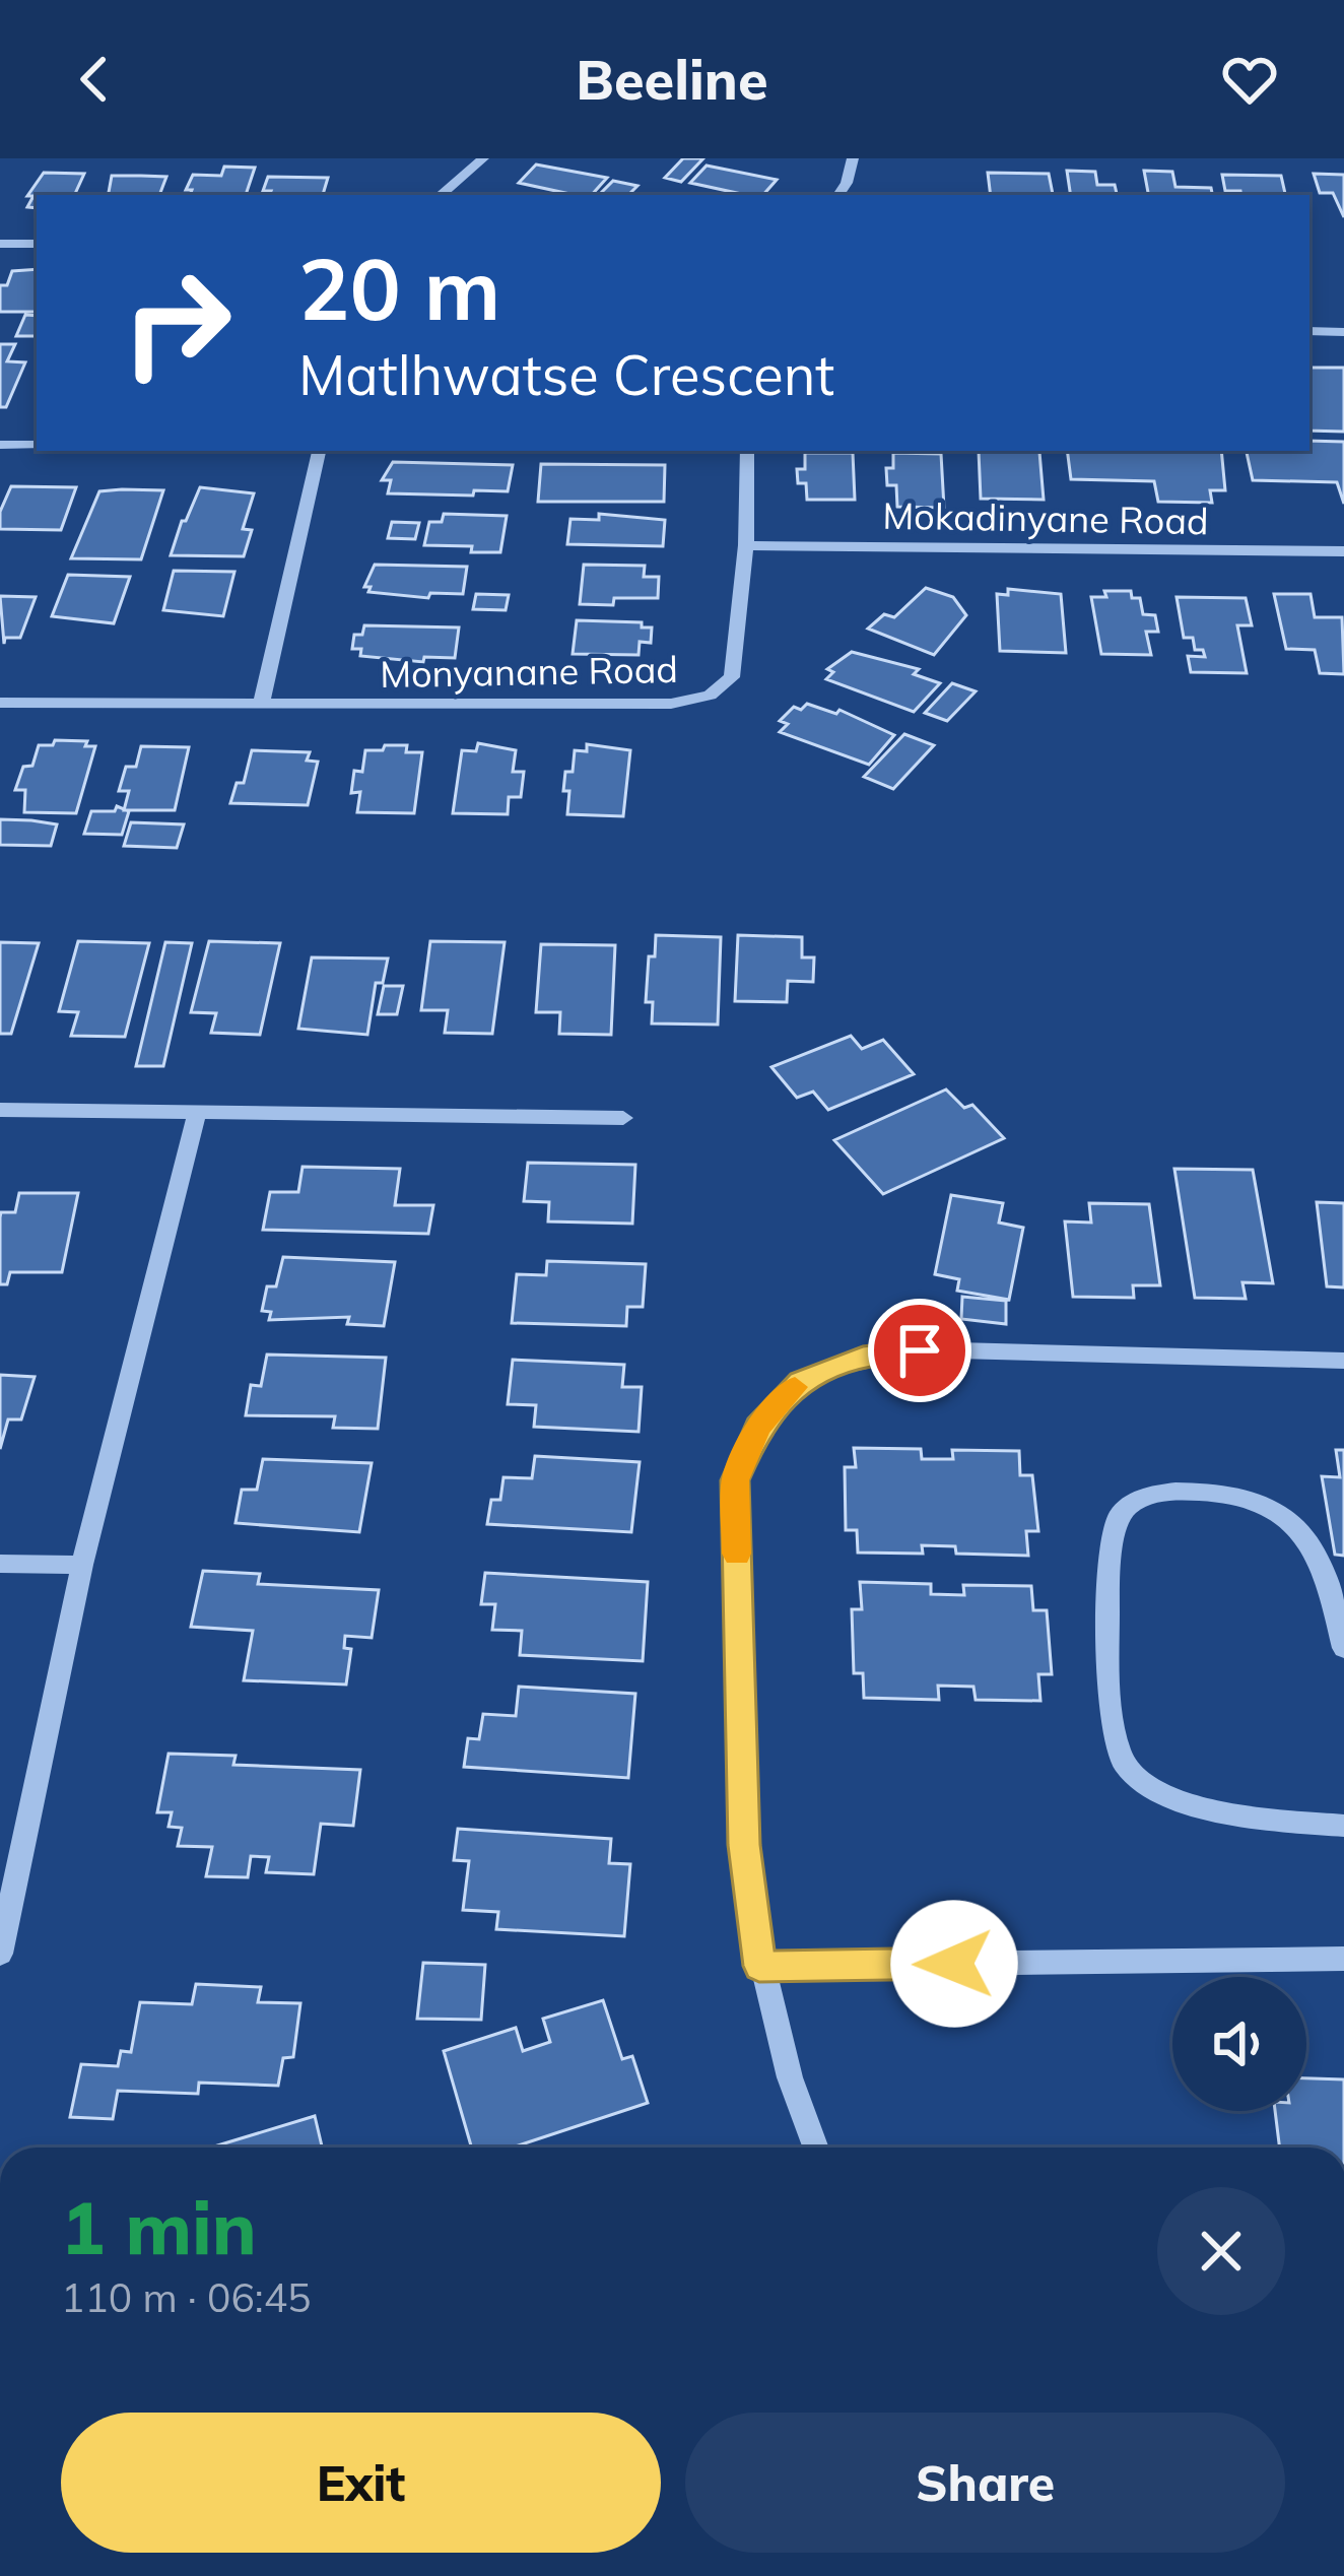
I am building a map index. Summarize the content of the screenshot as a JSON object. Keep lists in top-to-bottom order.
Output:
{
  "streets": {
    "street": ["Mokadinyane Road", "Monyanane Road"]
  },
  "crossings": [
    ["Mokadinyane Road", "Monyanane Road"]
  ],
  "page": {
    "header": "Beeline",
    "turn": ["20 m", "Matlhwatse Crescent"],
    "heading": ["1 min", "110 m · 06:45"],
    "buttons": ["Exit", "Share"]
  }
}
